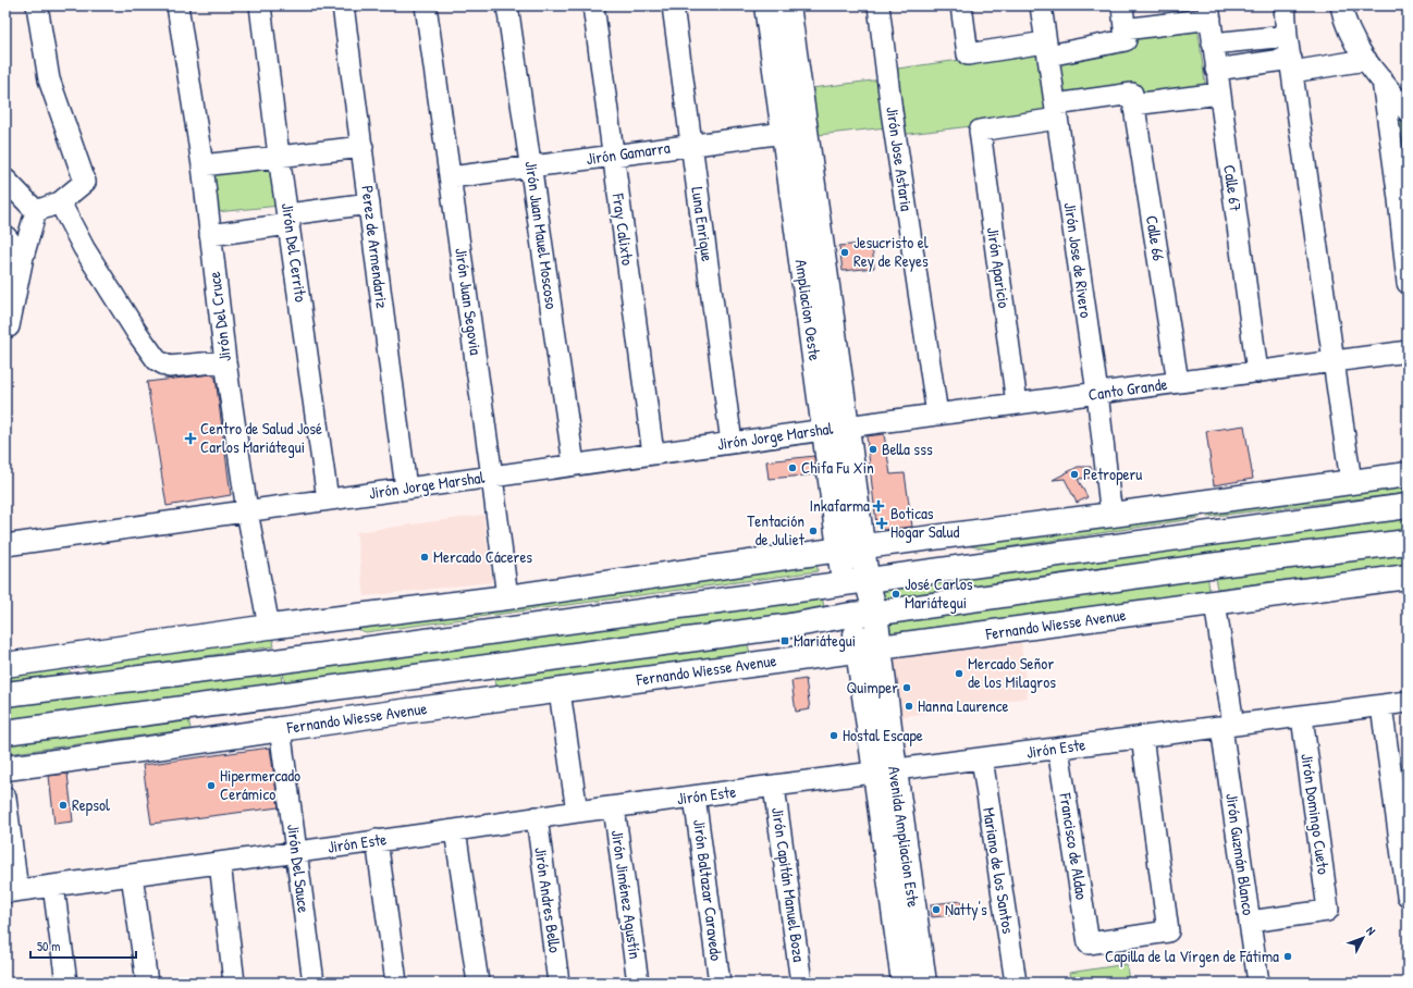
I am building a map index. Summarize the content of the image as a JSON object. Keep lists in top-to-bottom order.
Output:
{
  "streets": {
    "main road": ["Ampliacion Oeste", "Fernando Wiesse Avenue", "Avenida Ampliacion Este"],
    "street": [
      "Jirón Gamarra",
      "Jirón Jose Astaria",
      "Calle 67",
      "Luna Enrique",
      "Fray Calixto",
      "Jirón Juan Mauel Moscoso",
      "Calle 66",
      "Perez de Armendariz",
      "Jirón Del Cerrito",
      "Jirón Jose de Rivero",
      "Jirón Aparicio",
      "Jirón Juan Segovia",
      "Jirón Del Cruce",
      "Canto Grande",
      "Jirón Jorge Marshal",
      "Jirón Este",
      "Jirón Domingo Cueto",
      "Francisco de Aldao",
      "Jirón Guzmán Blanco",
      "Jirón Del Sauce",
      "Mariano de los Santos",
      "Jirón Capitán Manuel Boza",
      "Jirón Baltazar Caravedo",
      "Jirón Jiménez Agustín",
      "Jirón Andres Bello"
    ]
  },
  "crossings": [
    ["Jirón Gamarra", "Luna Enrique"],
    ["Jirón Gamarra", "Fray Calixto"],
    ["Jirón Gamarra", "Jirón Juan Mauel Moscoso"],
    ["Jirón Gamarra", "Jirón Juan Segovia"],
    ["Jirón Gamarra", "Ampliacion Oeste"],
    ["Jirón Jose Astaria", "Canto Grande"],
    ["Calle 67", "Canto Grande"],
    ["Luna Enrique", "Jirón Jorge Marshal"],
    ["Fray Calixto", "Jirón Jorge Marshal"],
    ["Jirón Juan Mauel Moscoso", "Jirón Jorge Marshal"],
    ["Calle 66", "Canto Grande"],
    ["Perez de Armendariz", "Jirón Jorge Marshal"],
    ["Jirón Del Cerrito", "Jirón Jorge Marshal"],
    ["Jirón Jose de Rivero", "Jirón Aparicio"],
    ["Jirón Jose de Rivero", "Canto Grande"],
    ["Jirón Aparicio", "Canto Grande"],
    ["Jirón Juan Segovia", "Jirón Jorge Marshal"],
    ["Ampliacion Oeste", "Canto Grande"],
    ["Ampliacion Oeste", "Jirón Jorge Marshal"],
    ["Ampliacion Oeste", "Fernando Wiesse Avenue"],
    ["Ampliacion Oeste", "Avenida Ampliacion Este"],
    ["Jirón Del Cruce", "Jirón Jorge Marshal"],
    ["Canto Grande", "Jirón Jorge Marshal"],
    ["Fernando Wiesse Avenue", "Avenida Ampliacion Este"],
    ["Fernando Wiesse Avenue", "Jirón Guzmán Blanco"],
    ["Fernando Wiesse Avenue", "Jirón Del Sauce"],
    ["Jirón Este", "Jirón Domingo Cueto"],
    ["Jirón Este", "Avenida Ampliacion Este"],
    ["Jirón Este", "Francisco de Aldao"],
    ["Jirón Este", "Jirón Guzmán Blanco"],
    ["Jirón Este", "Jirón Del Sauce"],
    ["Jirón Este", "Mariano de los Santos"],
    ["Jirón Este", "Jirón Capitán Manuel Boza"],
    ["Jirón Este", "Jirón Baltazar Caravedo"],
    ["Jirón Este", "Jirón Jiménez Agustín"],
    ["Jirón Este", "Jirón Andres Bello"],
    ["Jirón Domingo Cueto", "Jirón Guzmán Blanco"]
  ],
  "places": {
    "other": [
      "Jesucristo el Rey de Reyes",
      "Bella sss",
      "Chifa Fu Xin",
      "Petroperu",
      "Tentación de Juliet",
      "Mercado Cáceres",
      "José Carlos Mariátegui",
      "Mercado Señor de los Milagros",
      "Quimper",
      "Hanna Laurence",
      "Hostal Escape",
      "Hipermercado Cerámico",
      "Repsol",
      "Natty's",
      "Capilla de la Vírgen de Fátima"
    ],
    "health": ["Centro de Salud José Carlos Mariátegui", "Inkafarma", "Boticas Hogar Salud"],
    "transit": ["Mariátegui"]
  },
  "scale_bar": "50 m",
  "north": "top right"
}
